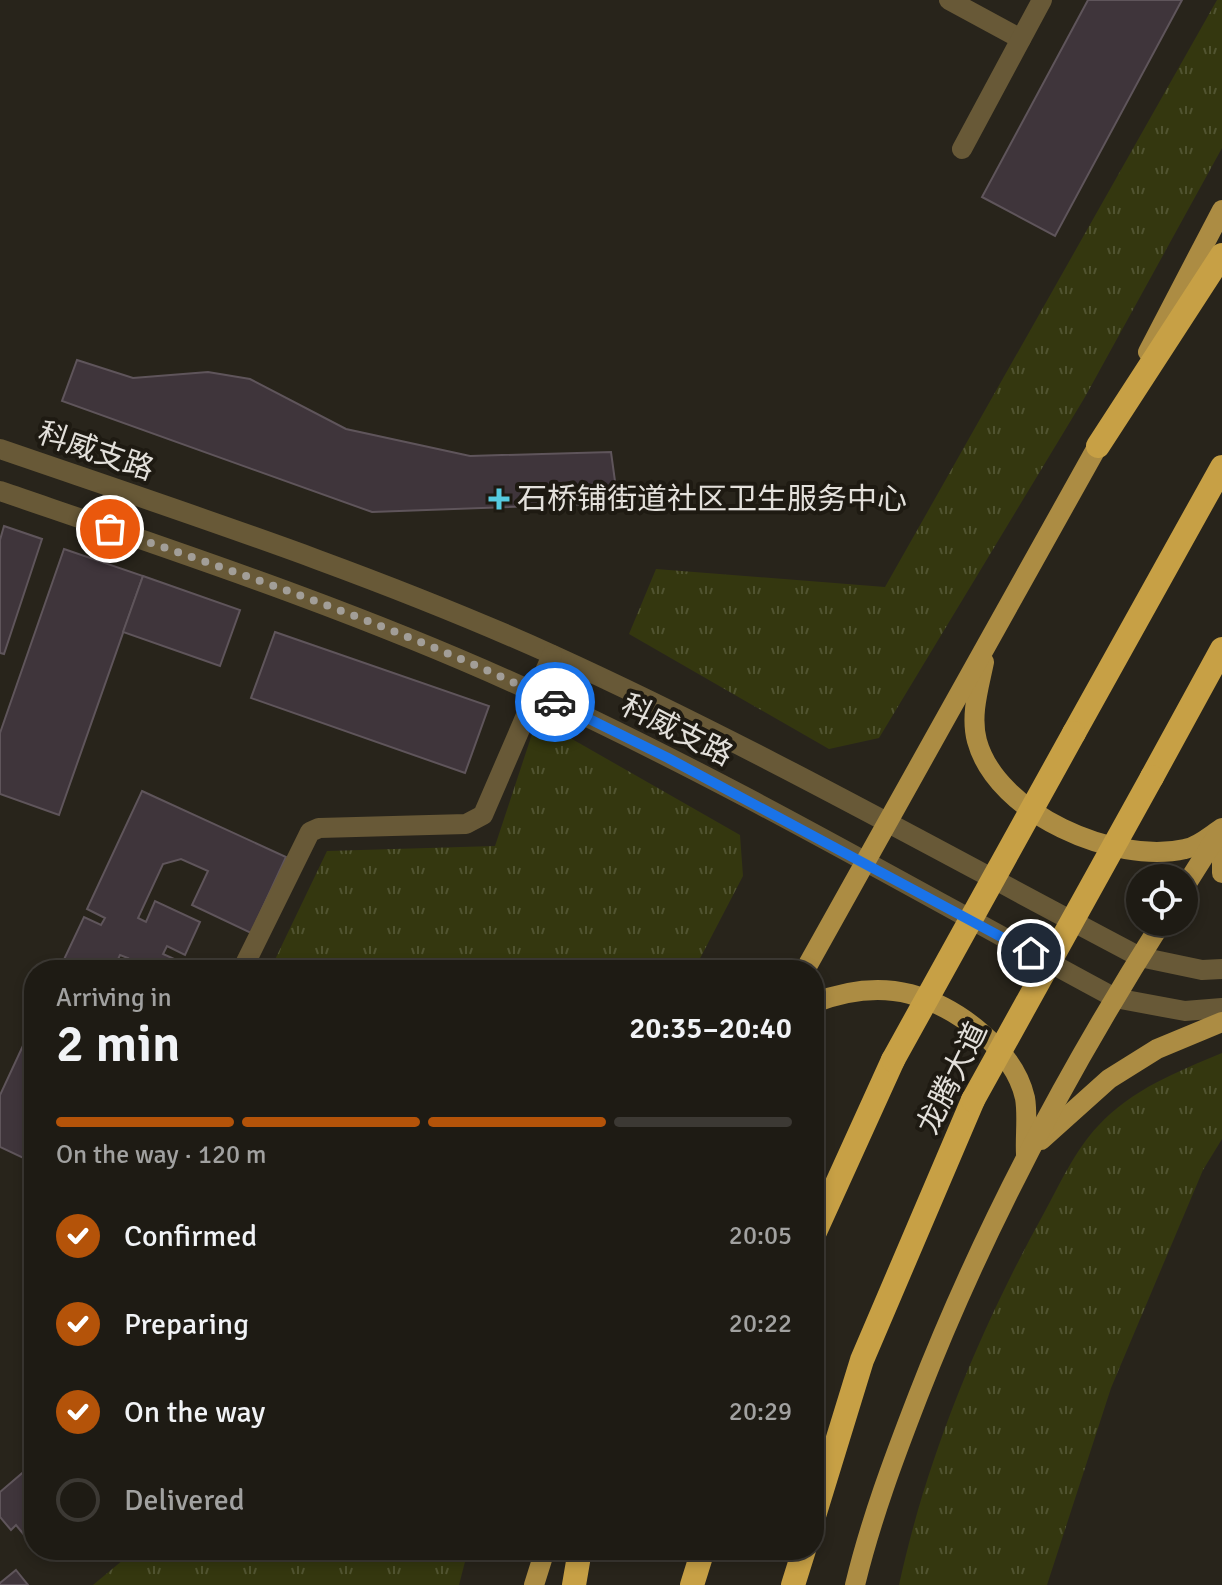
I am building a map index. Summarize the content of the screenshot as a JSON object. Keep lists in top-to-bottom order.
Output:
{
  "streets": {
    "highway": ["龙腾大道"],
    "street": ["科威支路"]
  },
  "places": {
    "health": ["石桥铺街道社区卫生服务中心"]
  },
  "page": {
    "heading": ["2 min", "Arriving in", "20:35–20:40"],
    "bar": "On the way · 120 m",
    "list": [
      ["Confirmed", "20:05"],
      ["Preparing", "20:22"],
      ["On the way", "20:29"],
      "Delivered"
    ]
  }
}
